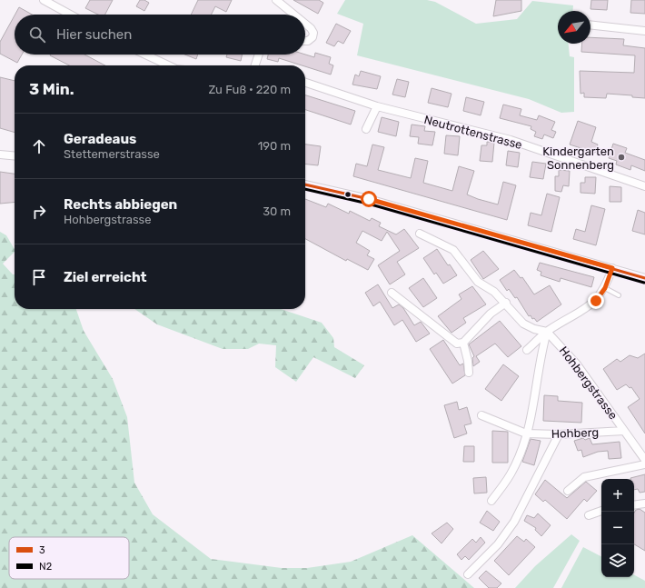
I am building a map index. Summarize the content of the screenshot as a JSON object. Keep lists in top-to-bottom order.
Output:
{
  "streets": {
    "street": ["Neutrottenstrasse", "Hohbergstrasse", "Hohberg"]
  },
  "crossings": [
    ["Hohbergstrasse", "Hohberg"]
  ],
  "places": ["Kindergarten Sonnenberg"],
  "lines": ["transit line 3", "transit line N2"],
  "legend": ["3", "N2"],
  "north": "bottom left",
  "page": {
    "search": "Hier suchen",
    "heading": ["3 Min.", "Zu Fuß · 220 m"],
    "list": [
      ["Geradeaus", "Stettemerstrasse", "190 m"],
      ["Rechts abbiegen", "Hohbergstrasse", "30 m"],
      "Ziel erreicht"
    ],
    "map_buttons": ["+", "−"]
  }
}
